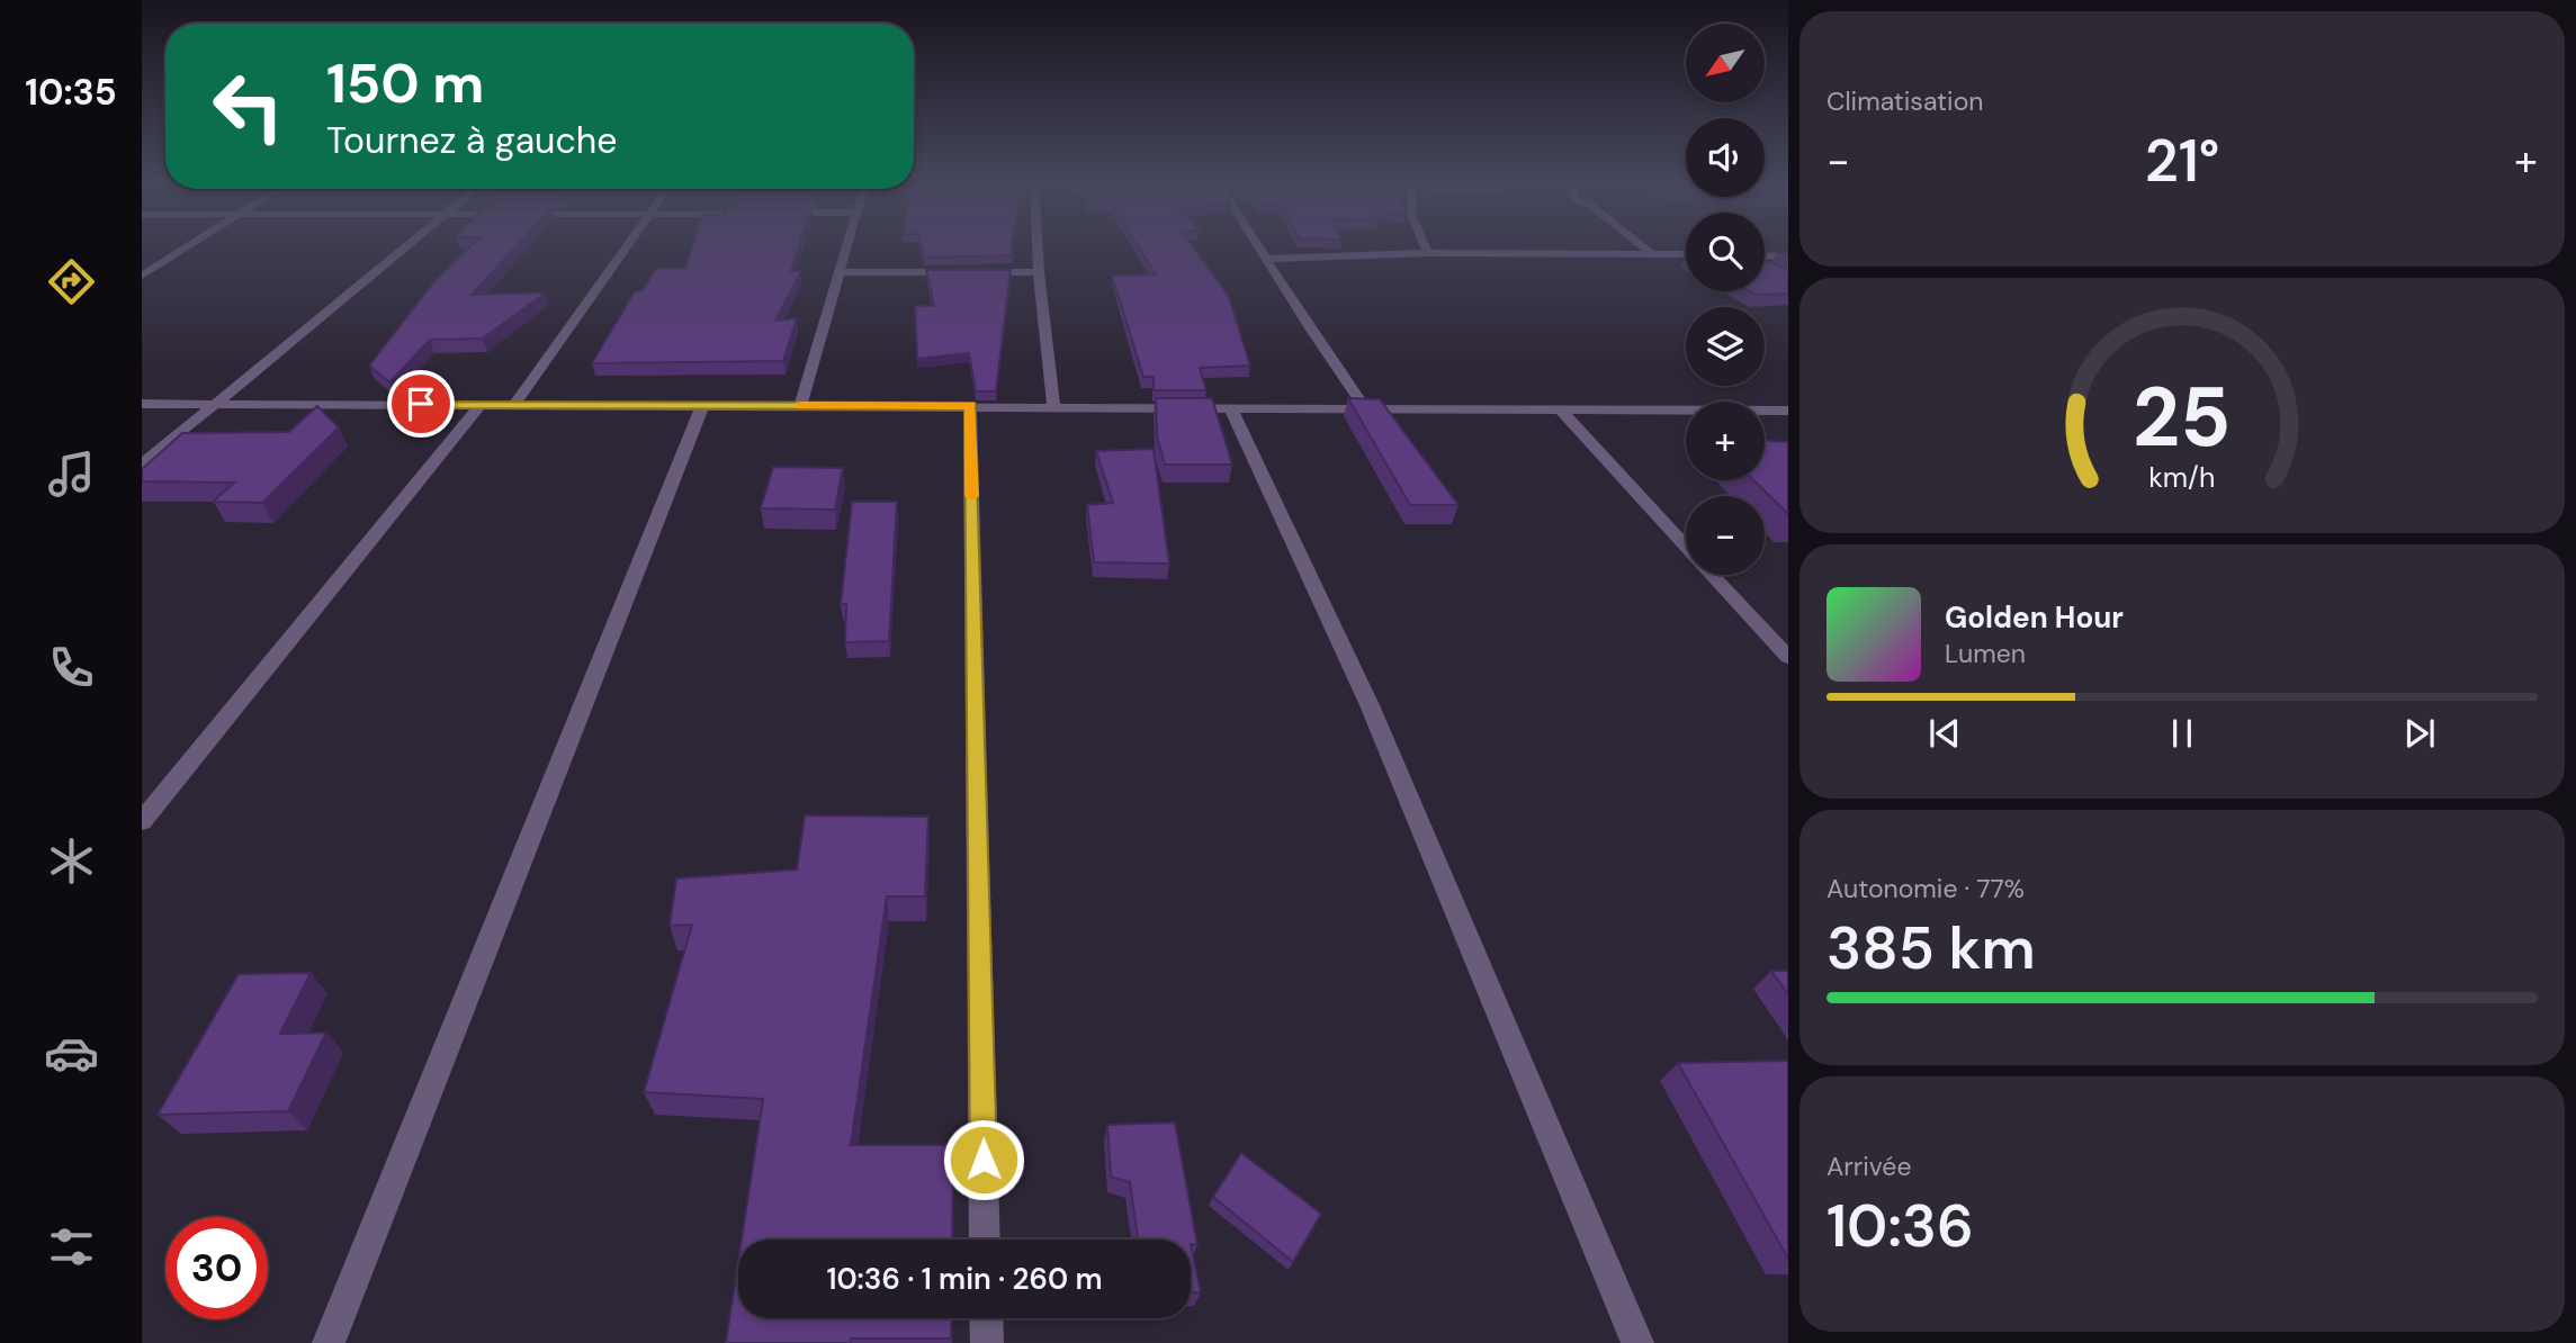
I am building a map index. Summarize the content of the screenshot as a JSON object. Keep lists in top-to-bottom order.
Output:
{
  "north": "bottom left",
  "page": {
    "tabs": "10:35",
    "tile": [
      "Climatisation",
      ["Autonomie · 77%", "385 km"],
      ["Arrivée", "10:36"]
    ],
    "map_buttons": ["+", "−"],
    "turn": ["150 m", "Tournez à gauche"],
    "heat": ["−", "21°", "+"],
    "song": ["Golden Hour", "Lumen"],
    "limit": "30",
    "trip": "10:36 · 1 min · 260 m",
    "gauge": ["25", "km/h"]
  }
}
